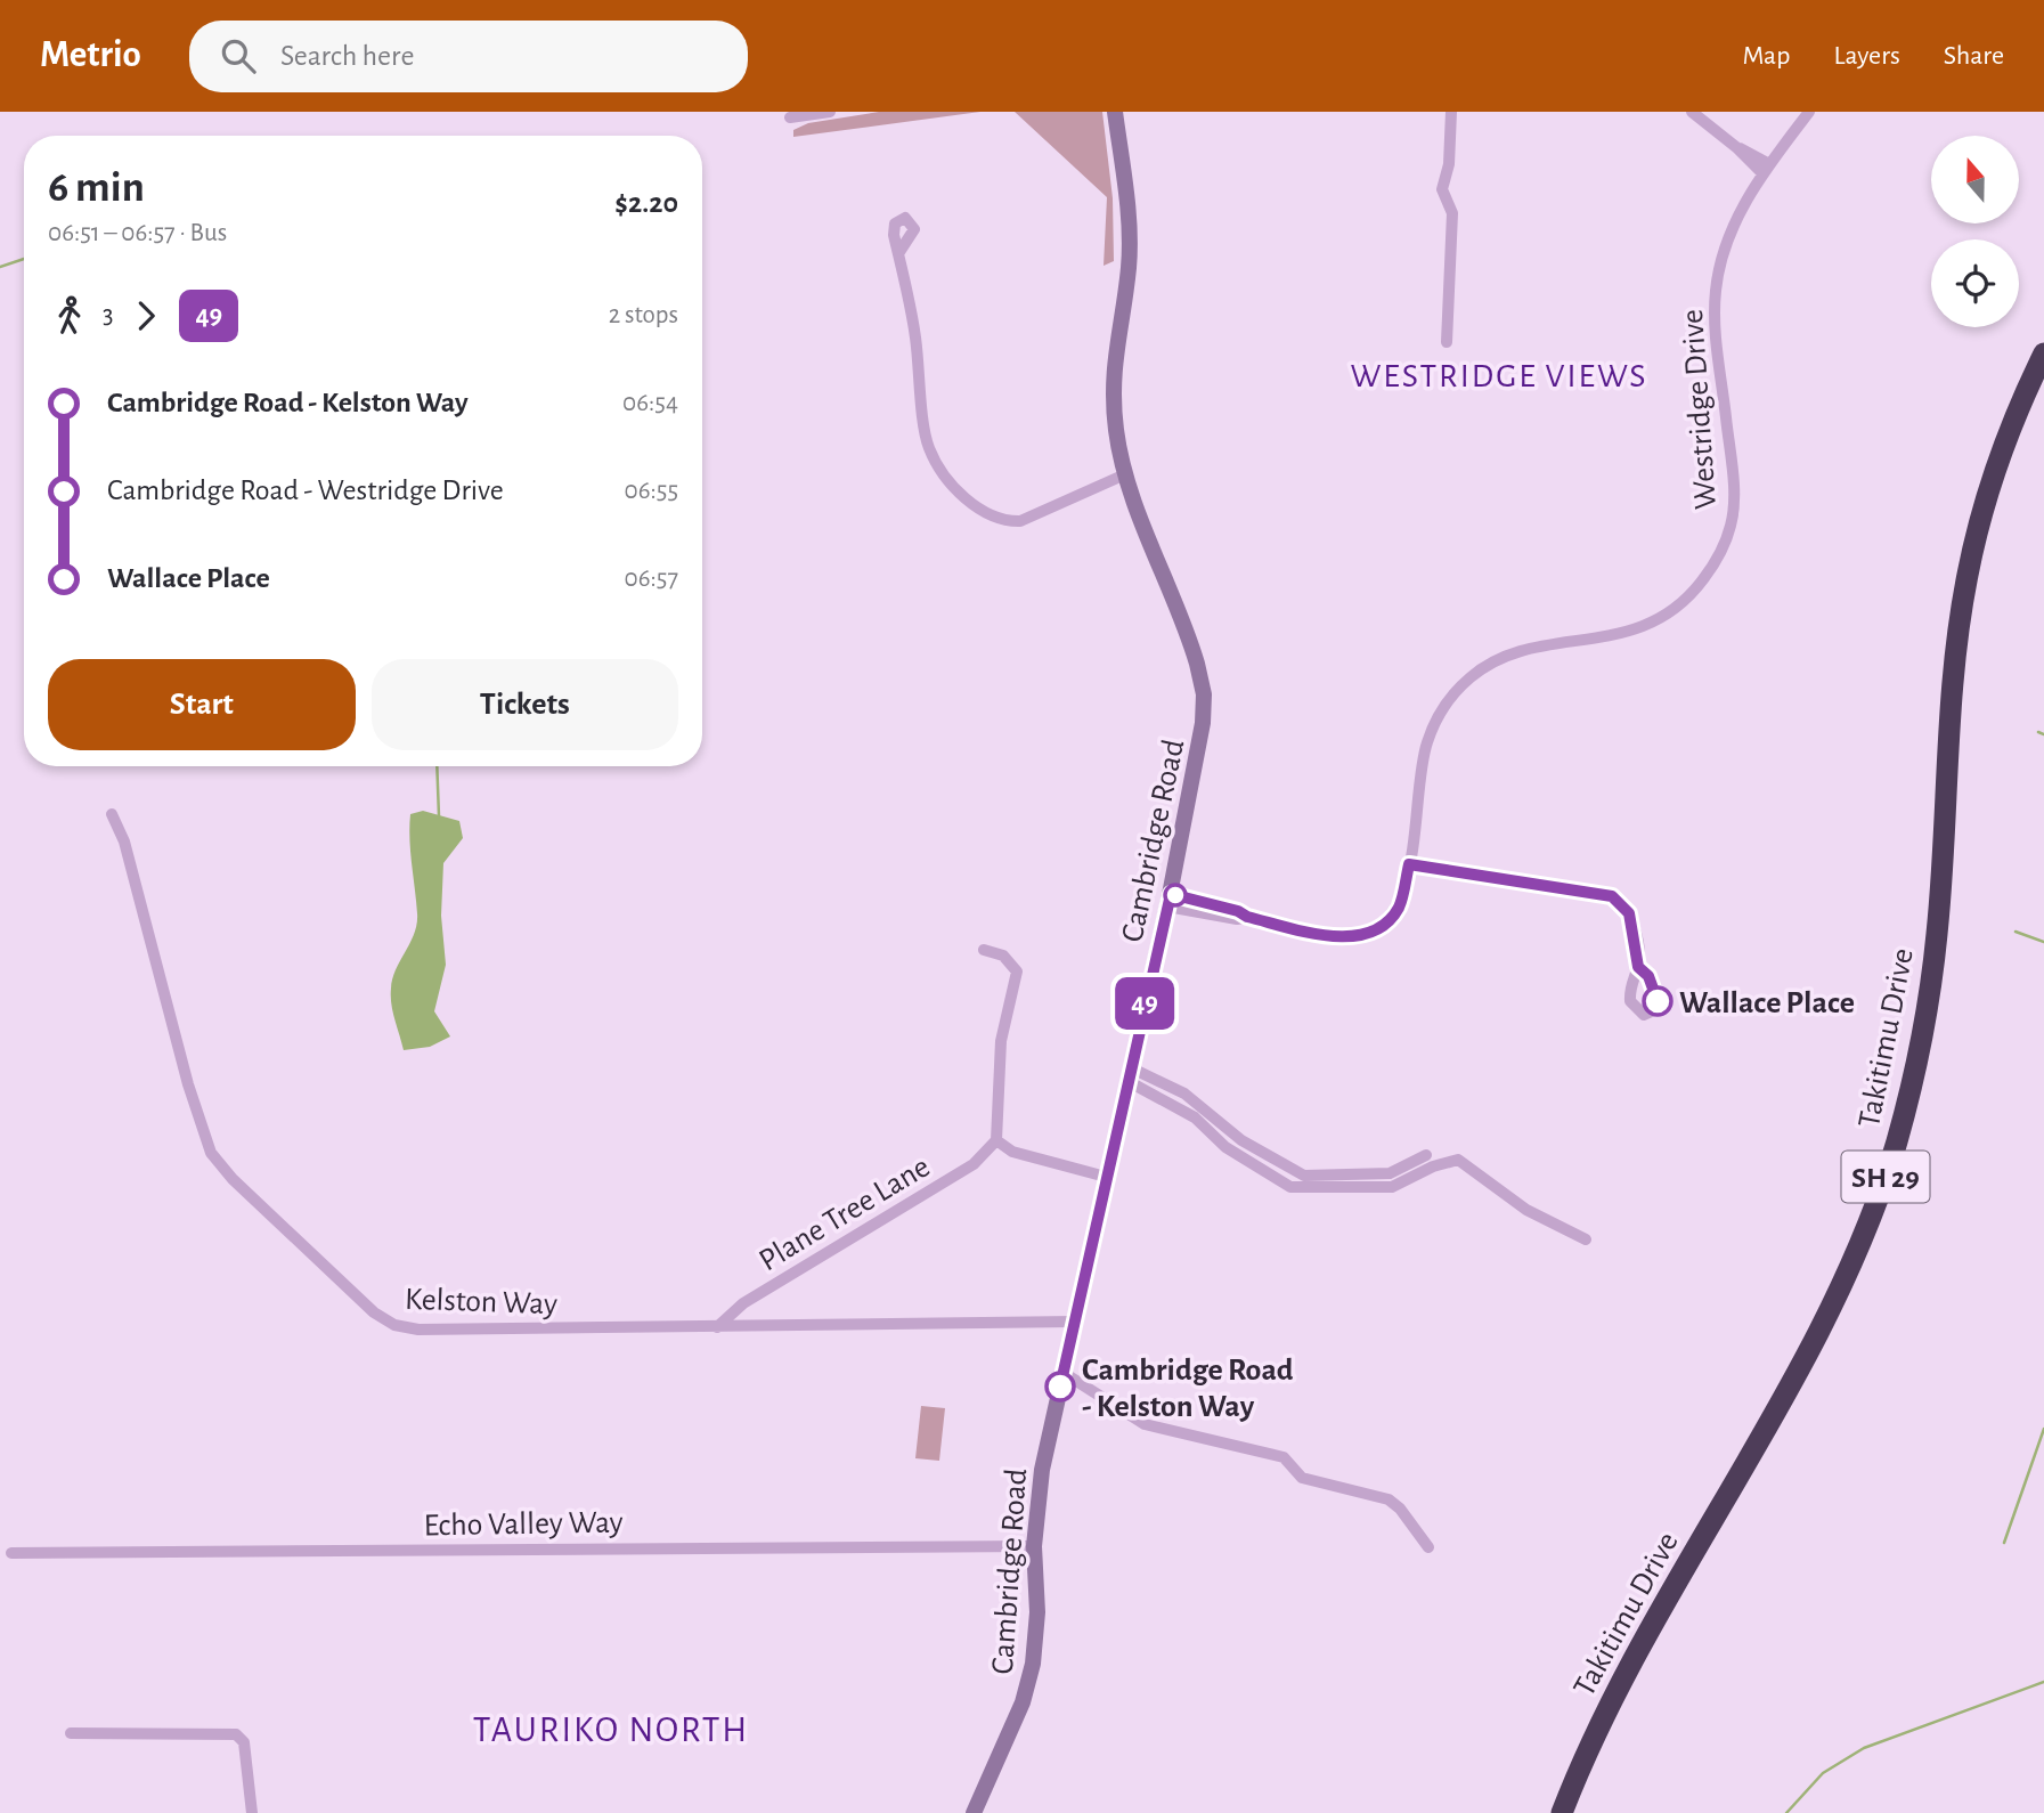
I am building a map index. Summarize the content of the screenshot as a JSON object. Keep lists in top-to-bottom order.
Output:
{
  "streets": {
    "highway": ["Takitimu Drive", "SH 29"],
    "main road": ["Cambridge Road"],
    "street": [
      "Westridge Drive",
      "Plane Tree Lane",
      "Kelston Way",
      "Echo Valley Way"
    ]
  },
  "crossings": [
    ["Westridge Drive", "Cambridge Road"],
    ["Cambridge Road", "Kelston Way"],
    ["Cambridge Road", "Echo Valley Way"],
    ["Plane Tree Lane", "Kelston Way"]
  ],
  "districts": ["WESTRIDGE VIEWS", "TAURIKO NORTH"],
  "places": ["Wallace Place", "Cambridge Road - Kelston Way"],
  "lines": ["bus line 49"],
  "north": "top",
  "page": {
    "header": "Metrio",
    "search": "Search here",
    "nav": ["Map", "Layers", "Share"],
    "on_map": "49",
    "heading": ["6 min", "06:51 – 06:57 · Bus", "$2.20"],
    "legs": ["3", "49", "2 stops"],
    "list": [
      {
        "name": "Cambridge Road - Kelston Way",
        "value": "06:54"
      },
      {
        "name": "Cambridge Road - Westridge Drive",
        "value": "06:55"
      },
      {
        "name": "Wallace Place",
        "value": "06:57"
      }
    ],
    "buttons": ["Start", "Tickets"]
  }
}
